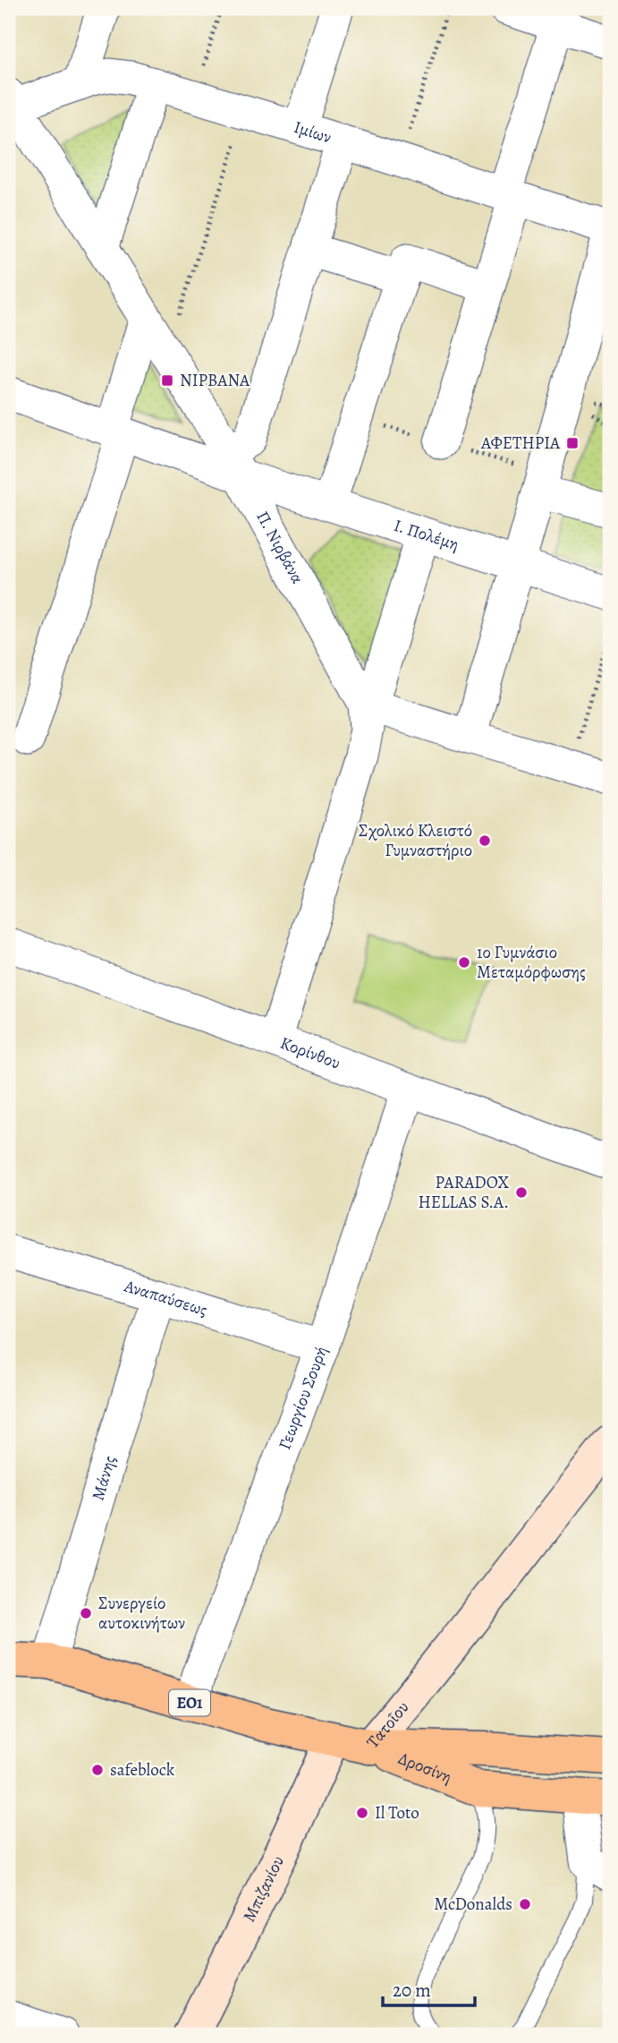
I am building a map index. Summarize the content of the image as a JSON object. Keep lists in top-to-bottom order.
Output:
{
  "streets": {
    "main road": ["ΕΟ1", "Τατοΐου", "Δροσίνη"],
    "street": [
      "Ιμίων",
      "Ι. Πολέμη",
      "Π. Νιρβάνα",
      "Κορίνθου",
      "Αναπαύσεως",
      "Γεωργίου Σουρή",
      "Μάνης",
      "Μπιζανίου"
    ]
  },
  "crossings": [
    ["Ιμίων", "Π. Νιρβάνα"],
    ["Ι. Πολέμη", "Π. Νιρβάνα"],
    ["Π. Νιρβάνα", "Κορίνθου"],
    ["Κορίνθου", "Γεωργίου Σουρή"],
    ["Αναπαύσεως", "Γεωργίου Σουρή"],
    ["Αναπαύσεως", "Μάνης"],
    ["Γεωργίου Σουρή", "Τατοΐου"],
    ["Μάνης", "Τατοΐου"],
    ["Τατοΐου", "Δροσίνη"],
    ["Τατοΐου", "Μπιζανίου"]
  ],
  "places": {
    "transit": ["ΝΙΡΒΑΝΑ", "ΑΦΕΤΗΡΙΑ"],
    "other": [
      "Σχολικό Κλειστό Γυμναστήριο",
      "1ο Γυμνάσιο Μεταμόρφωσης",
      "PARADOX HELLAS S.A.",
      "Συνεργείο αυτοκινήτων",
      "safeblock",
      "Il Toto",
      "McDonalds"
    ]
  },
  "scale_bar": "20 m"
}
